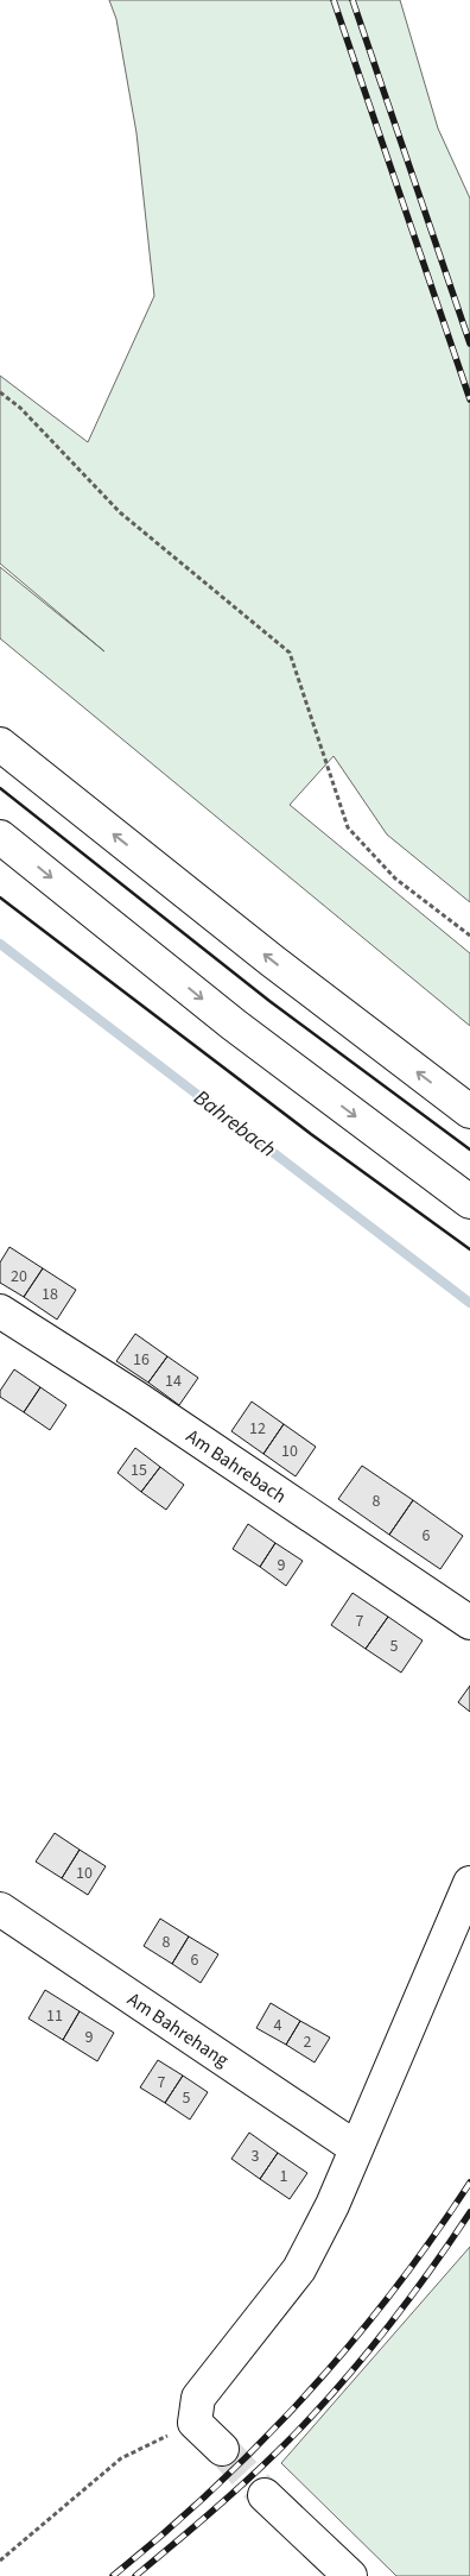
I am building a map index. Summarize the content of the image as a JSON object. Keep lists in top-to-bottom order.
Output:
{
  "streets": {
    "main road": ["Am Bahrebach", "Am Bahrehang"]
  },
  "water": ["Bahrebach"],
  "house_numbers": [
    "20",
    "18",
    "16",
    "14",
    "12",
    "10",
    "15",
    "8",
    "6",
    "9",
    "7",
    "5",
    "10",
    "8",
    "6",
    "11",
    "4",
    "9",
    "2",
    "7",
    "5",
    "3",
    "1"
  ]
}
